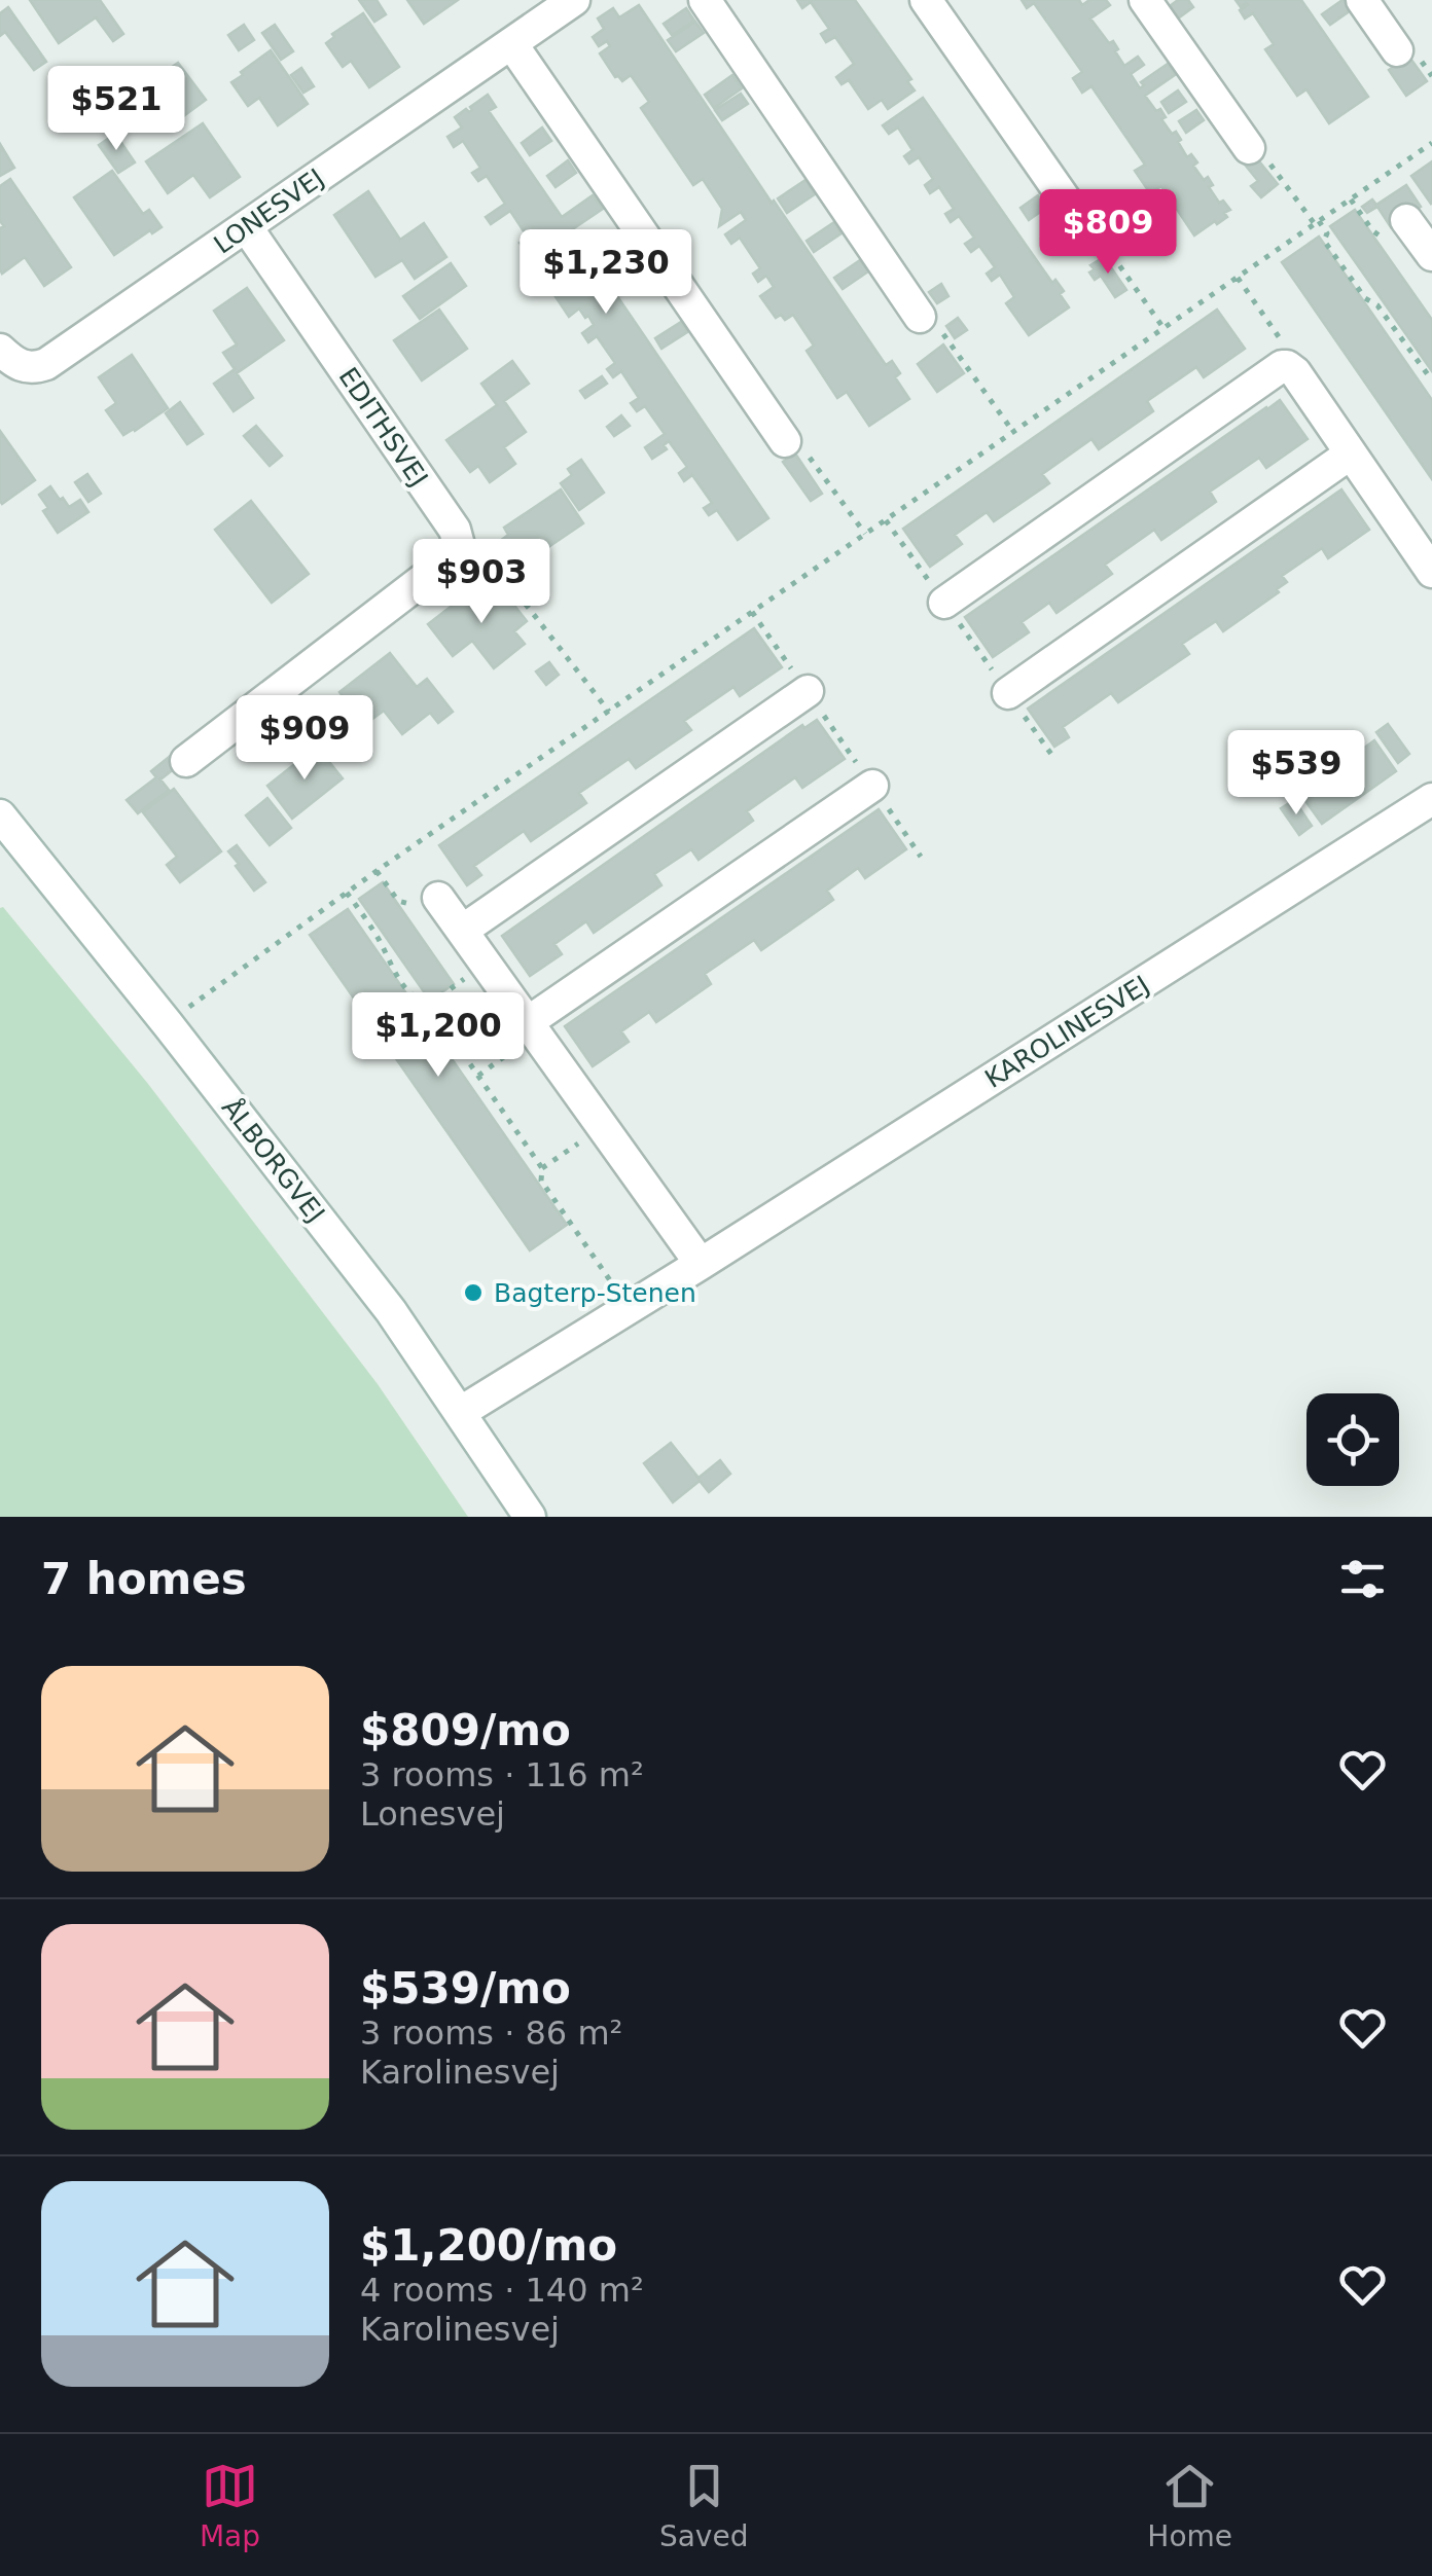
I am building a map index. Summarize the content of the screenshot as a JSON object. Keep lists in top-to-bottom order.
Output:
{
  "streets": {
    "street": [
      "LONESVEJ",
      "EDITHSVEJ",
      "KAROLINESVEJ",
      "ÅLBORGVEJ"
    ]
  },
  "crossings": [
    ["LONESVEJ", "EDITHSVEJ"],
    ["KAROLINESVEJ", "ÅLBORGVEJ"]
  ],
  "places": ["Bagterp-Stenen"],
  "page": {
    "price": [
      "$521",
      "$809",
      "$1,230",
      "$903",
      "$909",
      "$539",
      "$1,200"
    ],
    "heading": "7 homes",
    "list": [
      {
        "name": "$809/mo",
        "note": "3 rooms · 116 m² · Lonesvej"
      },
      {
        "name": "$539/mo",
        "note": "3 rooms · 86 m² · Karolinesvej"
      },
      {
        "name": "$1,200/mo",
        "note": "4 rooms · 140 m² · Karolinesvej"
      }
    ],
    "tabs": ["Map", "Saved", "Home"]
  }
}
